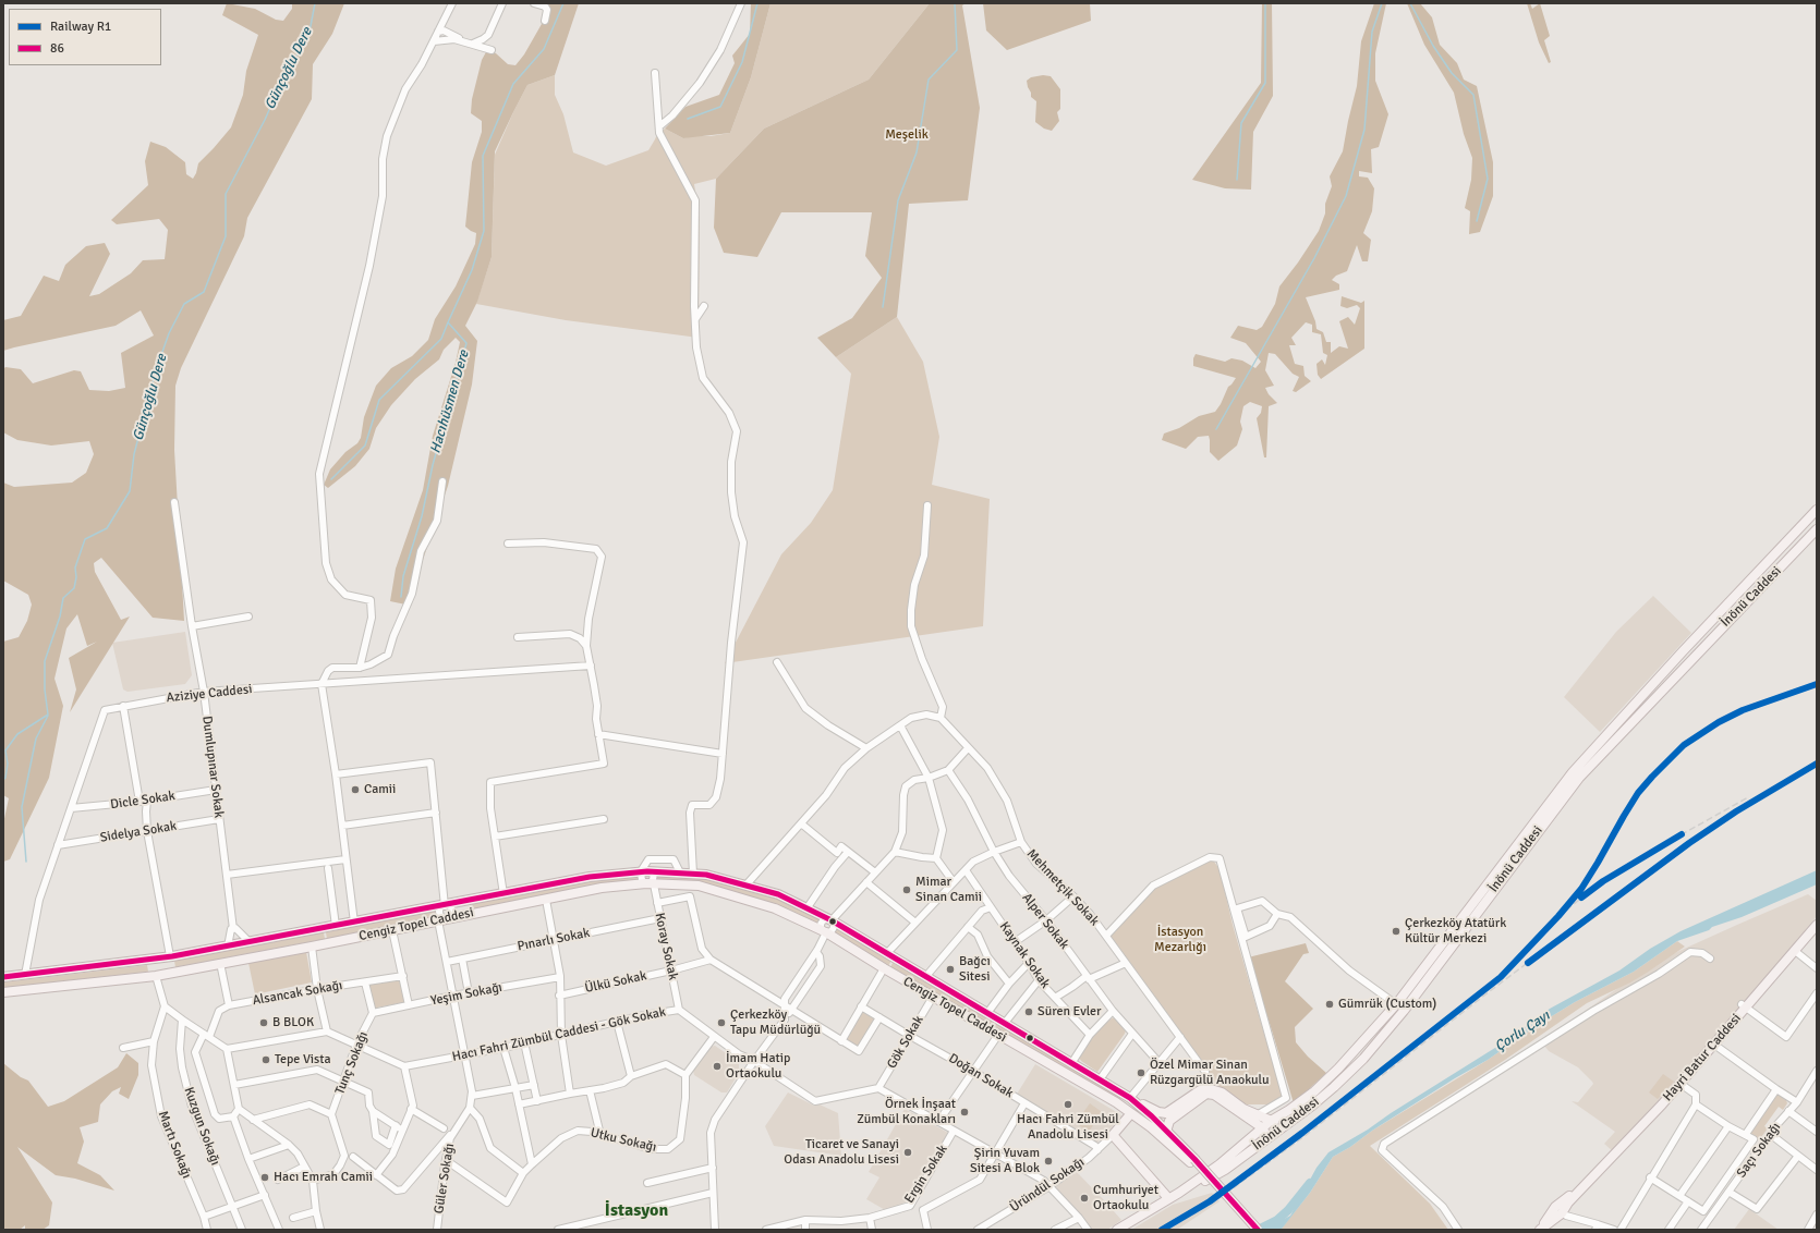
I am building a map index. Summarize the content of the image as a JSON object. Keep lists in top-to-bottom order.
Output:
{
  "streets": {
    "main road": ["İnönü Caddesi", "Cengiz Topel Caddesi", "Hayri Batur Caddesi"],
    "street": [
      "Aziziye Caddesi",
      "Dumlupınar Sokak",
      "Dicle Sokak",
      "Sidelya Sokak",
      "Mehmetçik Sokak",
      "Alper Sokak",
      "Pınarlı Sokak",
      "Koray Sokak",
      "Kaynak Sokak",
      "Ülkü Sokak",
      "Alsancak Sokağı",
      "Yeşim Sokağı",
      "Hacı Fahri Zümbül Caddesi - Gök Sokak",
      "Gök Sokak",
      "Tunç Sokağı",
      "Doğan Sokak",
      "Kuzgun Sokağı",
      "Utku Sokağı",
      "Martı Sokağı",
      "Saçı Sokağı",
      "Ergin Sokak",
      "Güler Sokağı",
      "Üründül Sokağı"
    ]
  },
  "crossings": [
    ["Aziziye Caddesi", "Dumlupınar Sokak"],
    ["Aziziye Caddesi", "Dicle Sokak"],
    ["Aziziye Caddesi", "Sidelya Sokak"],
    ["Aziziye Caddesi", "Cengiz Topel Caddesi"],
    ["Dumlupınar Sokak", "Dicle Sokak"],
    ["Dumlupınar Sokak", "Sidelya Sokak"],
    ["Cengiz Topel Caddesi", "Koray Sokak"],
    ["Cengiz Topel Caddesi", "Gök Sokak"],
    ["Pınarlı Sokak", "Koray Sokak"],
    ["Koray Sokak", "Ülkü Sokak"],
    ["Koray Sokak", "Hacı Fahri Zümbül Caddesi - Gök Sokak"],
    ["Yeşim Sokağı", "Tunç Sokağı"],
    ["Hacı Fahri Zümbül Caddesi - Gök Sokak", "Gök Sokak"],
    ["Hacı Fahri Zümbül Caddesi - Gök Sokak", "Güler Sokağı"],
    ["Gök Sokak", "Doğan Sokak"],
    ["Doğan Sokak", "Üründül Sokağı"],
    ["Utku Sokağı", "Güler Sokağı"]
  ],
  "districts": ["İstasyon"],
  "water": ["Günçoğlu Dere", "Hacıhüsmen Dere", "Çorlu Çayı"],
  "parks": ["Meşelik", "İstasyon Mezarlığı"],
  "places": [
    "Camii",
    "Mimar Sinan Camii",
    "Çerkezköy Atatürk Kültür Merkezi",
    "Bağcı Sitesi",
    "Gümrük (Custom)",
    "Süren Evler",
    "B BLOK",
    "Çerkezköy Tapu Müdürlüğü",
    "Tepe Vista",
    "İmam Hatip Ortaokulu",
    "Özel Mimar Sinan Rüzgargülü Anaokulu",
    "Hacı Fahri Zümbül Anadolu Lisesi",
    "Örnek İnşaat Zümbül Konakları",
    "Ticaret ve Sanayi Odası Anadolu Lisesi",
    "Şirin Yuvam Sitesi A Blok",
    "Hacı Emrah Camii",
    "Cumhuriyet Ortaokulu"
  ],
  "lines": ["rail line R1", "transit line 86"],
  "legend": ["Railway R1", "86"]
}
